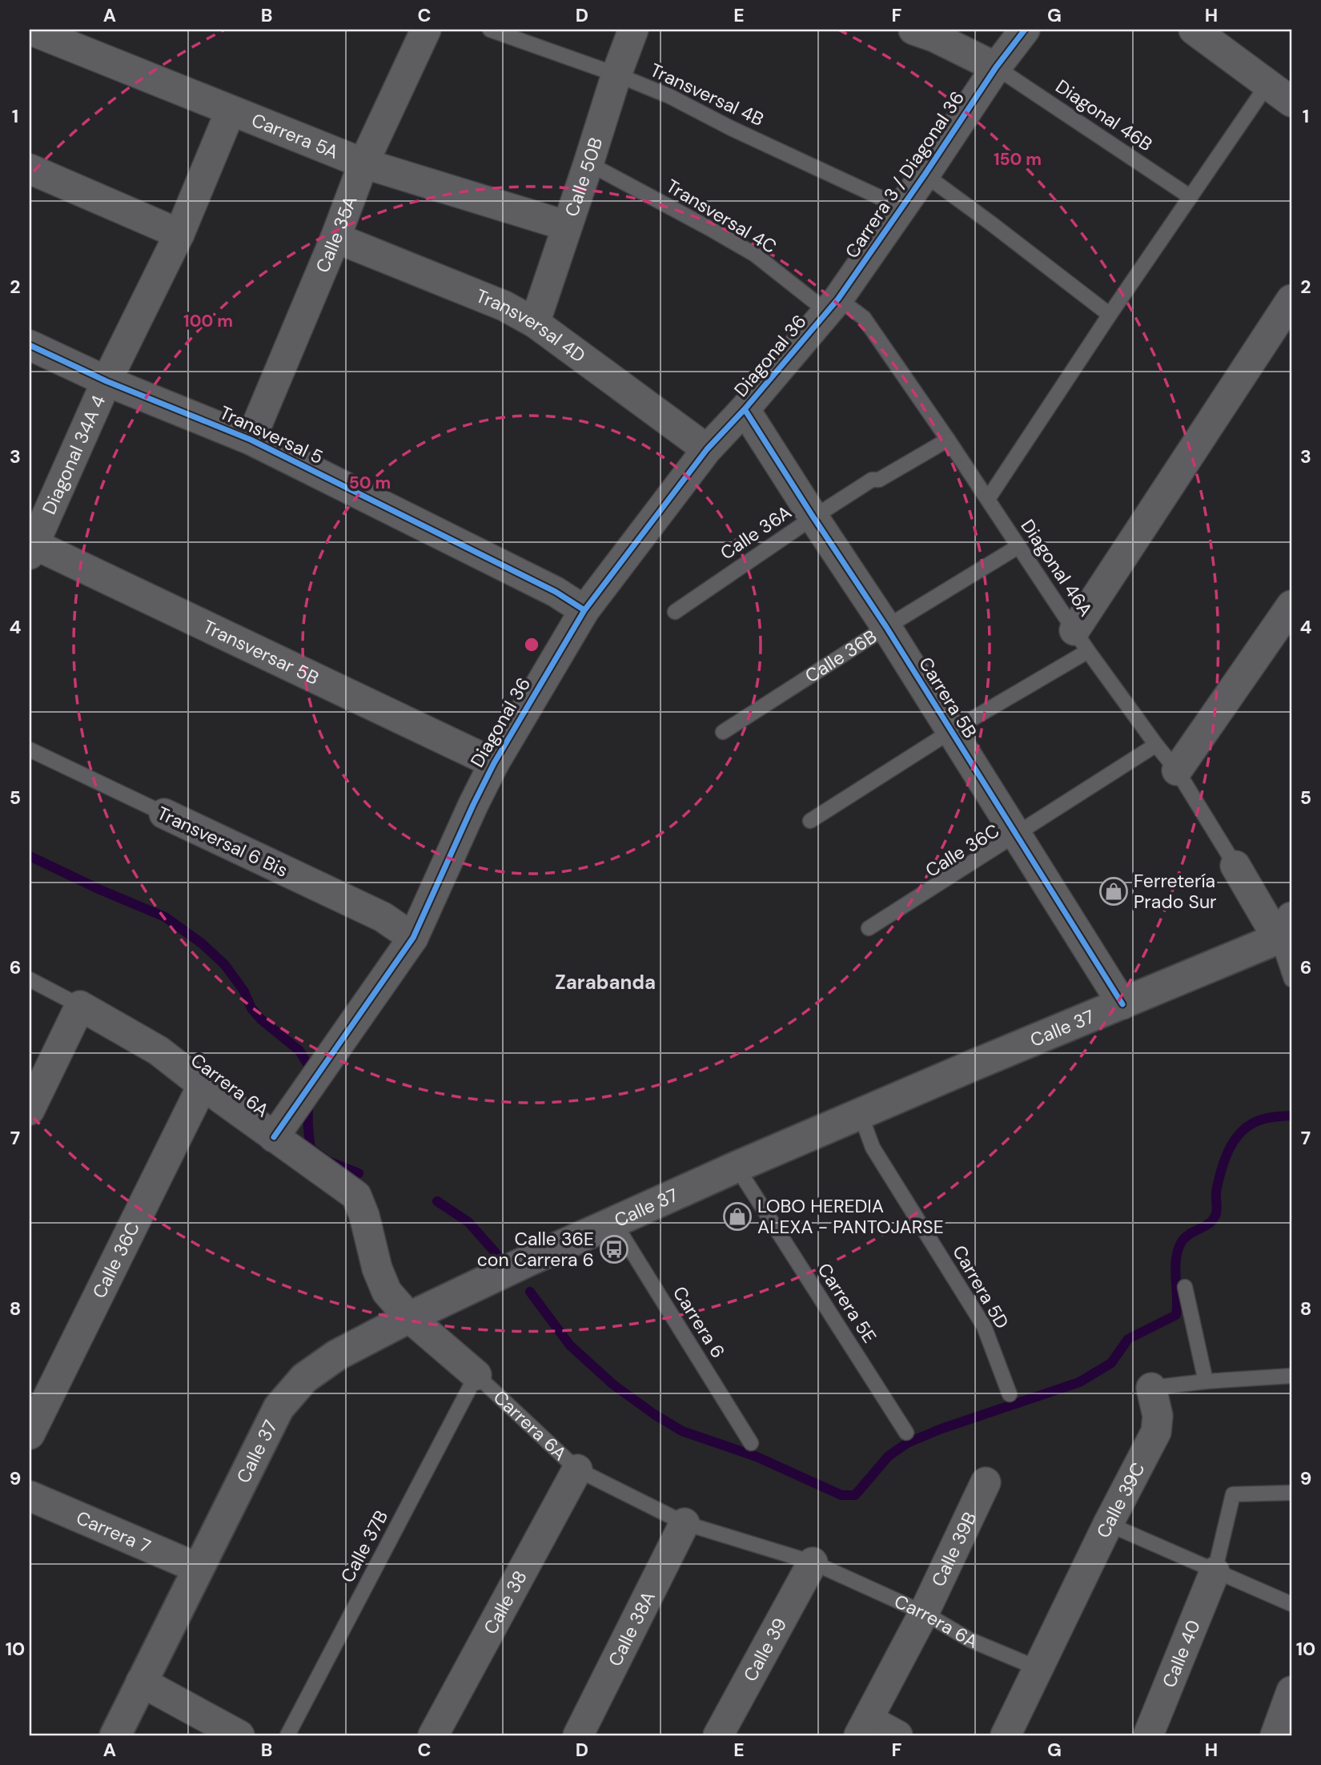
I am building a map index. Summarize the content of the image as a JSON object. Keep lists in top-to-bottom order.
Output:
{
  "streets": {
    "main road": ["Calle 37"],
    "street": [
      "Carrera 5A",
      "Carrera 3 / Diagonal 36",
      "Calle 50B",
      "Calle 35A",
      "Transversal 4D",
      "Diagonal 36",
      "Transversal 5",
      "Diagonal 34A 4",
      "Transversar 5B",
      "Carrera 5B",
      "Transversal 6 Bis",
      "Calle 36C",
      "Carrera 6A",
      "Calle 39C",
      "Carrera 7",
      "Calle 39B",
      "Calle 38",
      "Calle 38A",
      "Calle 39",
      "Calle 40"
    ],
    "lane": [
      "Transversal 4B",
      "Diagonal 46B",
      "Transversal 4C",
      "Calle 36A",
      "Diagonal 46A",
      "Calle 36B",
      "Carrera 5D",
      "Carrera 5E",
      "Carrera 6",
      "Calle 37B"
    ]
  },
  "crossings": [
    ["Transversal 4B", "Carrera 3 / Diagonal 36"],
    ["Transversal 4B", "Calle 50B"],
    ["Diagonal 46B", "Carrera 3 / Diagonal 36"],
    ["Carrera 5A", "Calle 50B"],
    ["Carrera 5A", "Calle 35A"],
    ["Carrera 5A", "Diagonal 34A 4"],
    ["Carrera 3 / Diagonal 36", "Transversal 4C"],
    ["Carrera 3 / Diagonal 36", "Diagonal 36"],
    ["Carrera 3 / Diagonal 36", "Diagonal 46A"],
    ["Calle 50B", "Transversal 4C"],
    ["Calle 50B", "Transversal 4D"],
    ["Transversal 4C", "Diagonal 36"],
    ["Transversal 4C", "Diagonal 46A"],
    ["Calle 35A", "Transversal 4D"],
    ["Calle 35A", "Transversal 5"],
    ["Transversal 4D", "Diagonal 36"],
    ["Diagonal 36", "Transversal 5"],
    ["Diagonal 36", "Diagonal 46A"],
    ["Diagonal 36", "Transversar 5B"],
    ["Diagonal 36", "Carrera 5B"],
    ["Diagonal 36", "Transversal 6 Bis"],
    ["Diagonal 36", "Carrera 6A"],
    ["Transversal 5", "Diagonal 34A 4"],
    ["Diagonal 34A 4", "Transversar 5B"],
    ["Calle 36A", "Diagonal 46A"],
    ["Calle 36A", "Carrera 5B"],
    ["Diagonal 46A", "Calle 36B"],
    ["Diagonal 46A", "Calle 36C"],
    ["Calle 36B", "Carrera 5B"],
    ["Carrera 5B", "Calle 36C"],
    ["Carrera 5B", "Calle 37"],
    ["Calle 36C", "Carrera 6A"],
    ["Calle 37", "Carrera 6A"],
    ["Calle 37", "Carrera 5D"],
    ["Calle 37", "Carrera 5E"],
    ["Calle 37", "Carrera 6"],
    ["Calle 37", "Carrera 7"],
    ["Carrera 6A", "Calle 39C"],
    ["Carrera 6A", "Calle 37B"],
    ["Carrera 6A", "Calle 39B"],
    ["Carrera 6A", "Calle 38"],
    ["Carrera 6A", "Calle 38A"],
    ["Carrera 6A", "Calle 39"]
  ],
  "districts": ["Zarabanda"],
  "places": {
    "shop": ["Ferretería Prado Sur", "LOBO HEREDIA ALEXA - PANTOJARSE"],
    "bus stop": ["Calle 36E con Carrera 6"]
  },
  "grid": {
    "columns": [
      "A",
      "B",
      "C",
      "D",
      "E",
      "F",
      "G",
      "H"
    ],
    "rows": [
      "1",
      "2",
      "3",
      "4",
      "5",
      "6",
      "7",
      "8",
      "9",
      "10"
    ]
  },
  "rings": ["150 m", "100 m", "50 m"]
}
